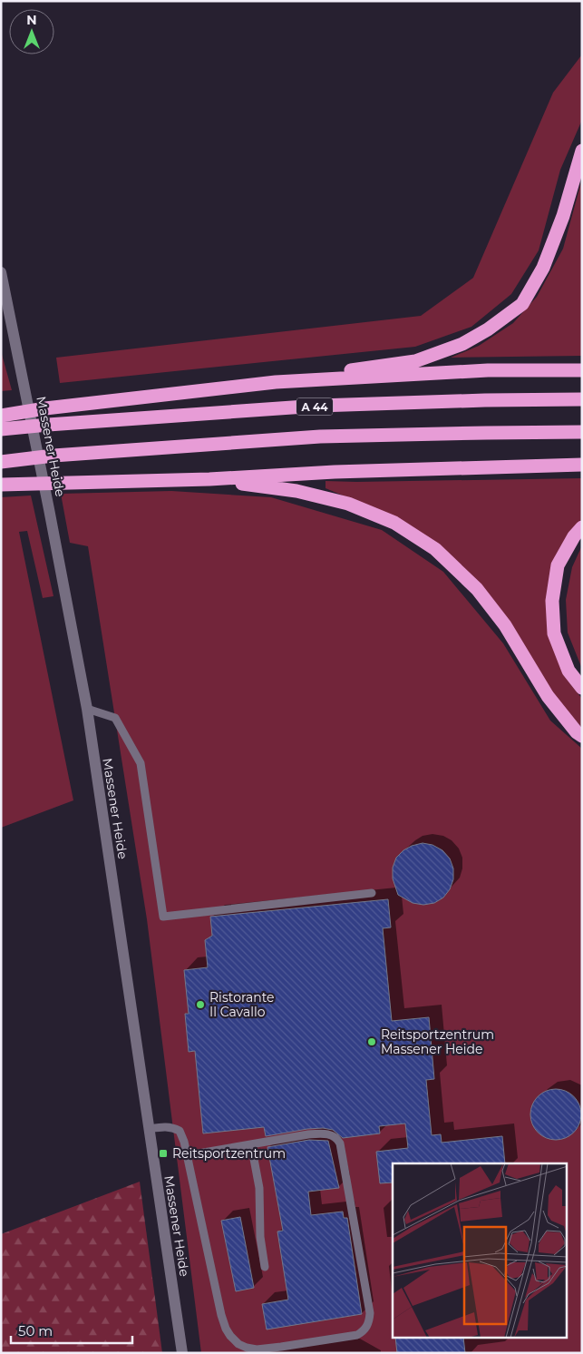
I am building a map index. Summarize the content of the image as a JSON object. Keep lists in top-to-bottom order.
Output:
{
  "streets": {
    "highway": ["A 44"],
    "street": ["Massener Heide"]
  },
  "places": {
    "other": ["Ristorante Il Cavallo", "Reitsportzentrum Massener Heide"],
    "transit": ["Reitsportzentrum"]
  },
  "scale_bar": "50 m",
  "north": "top"
}
